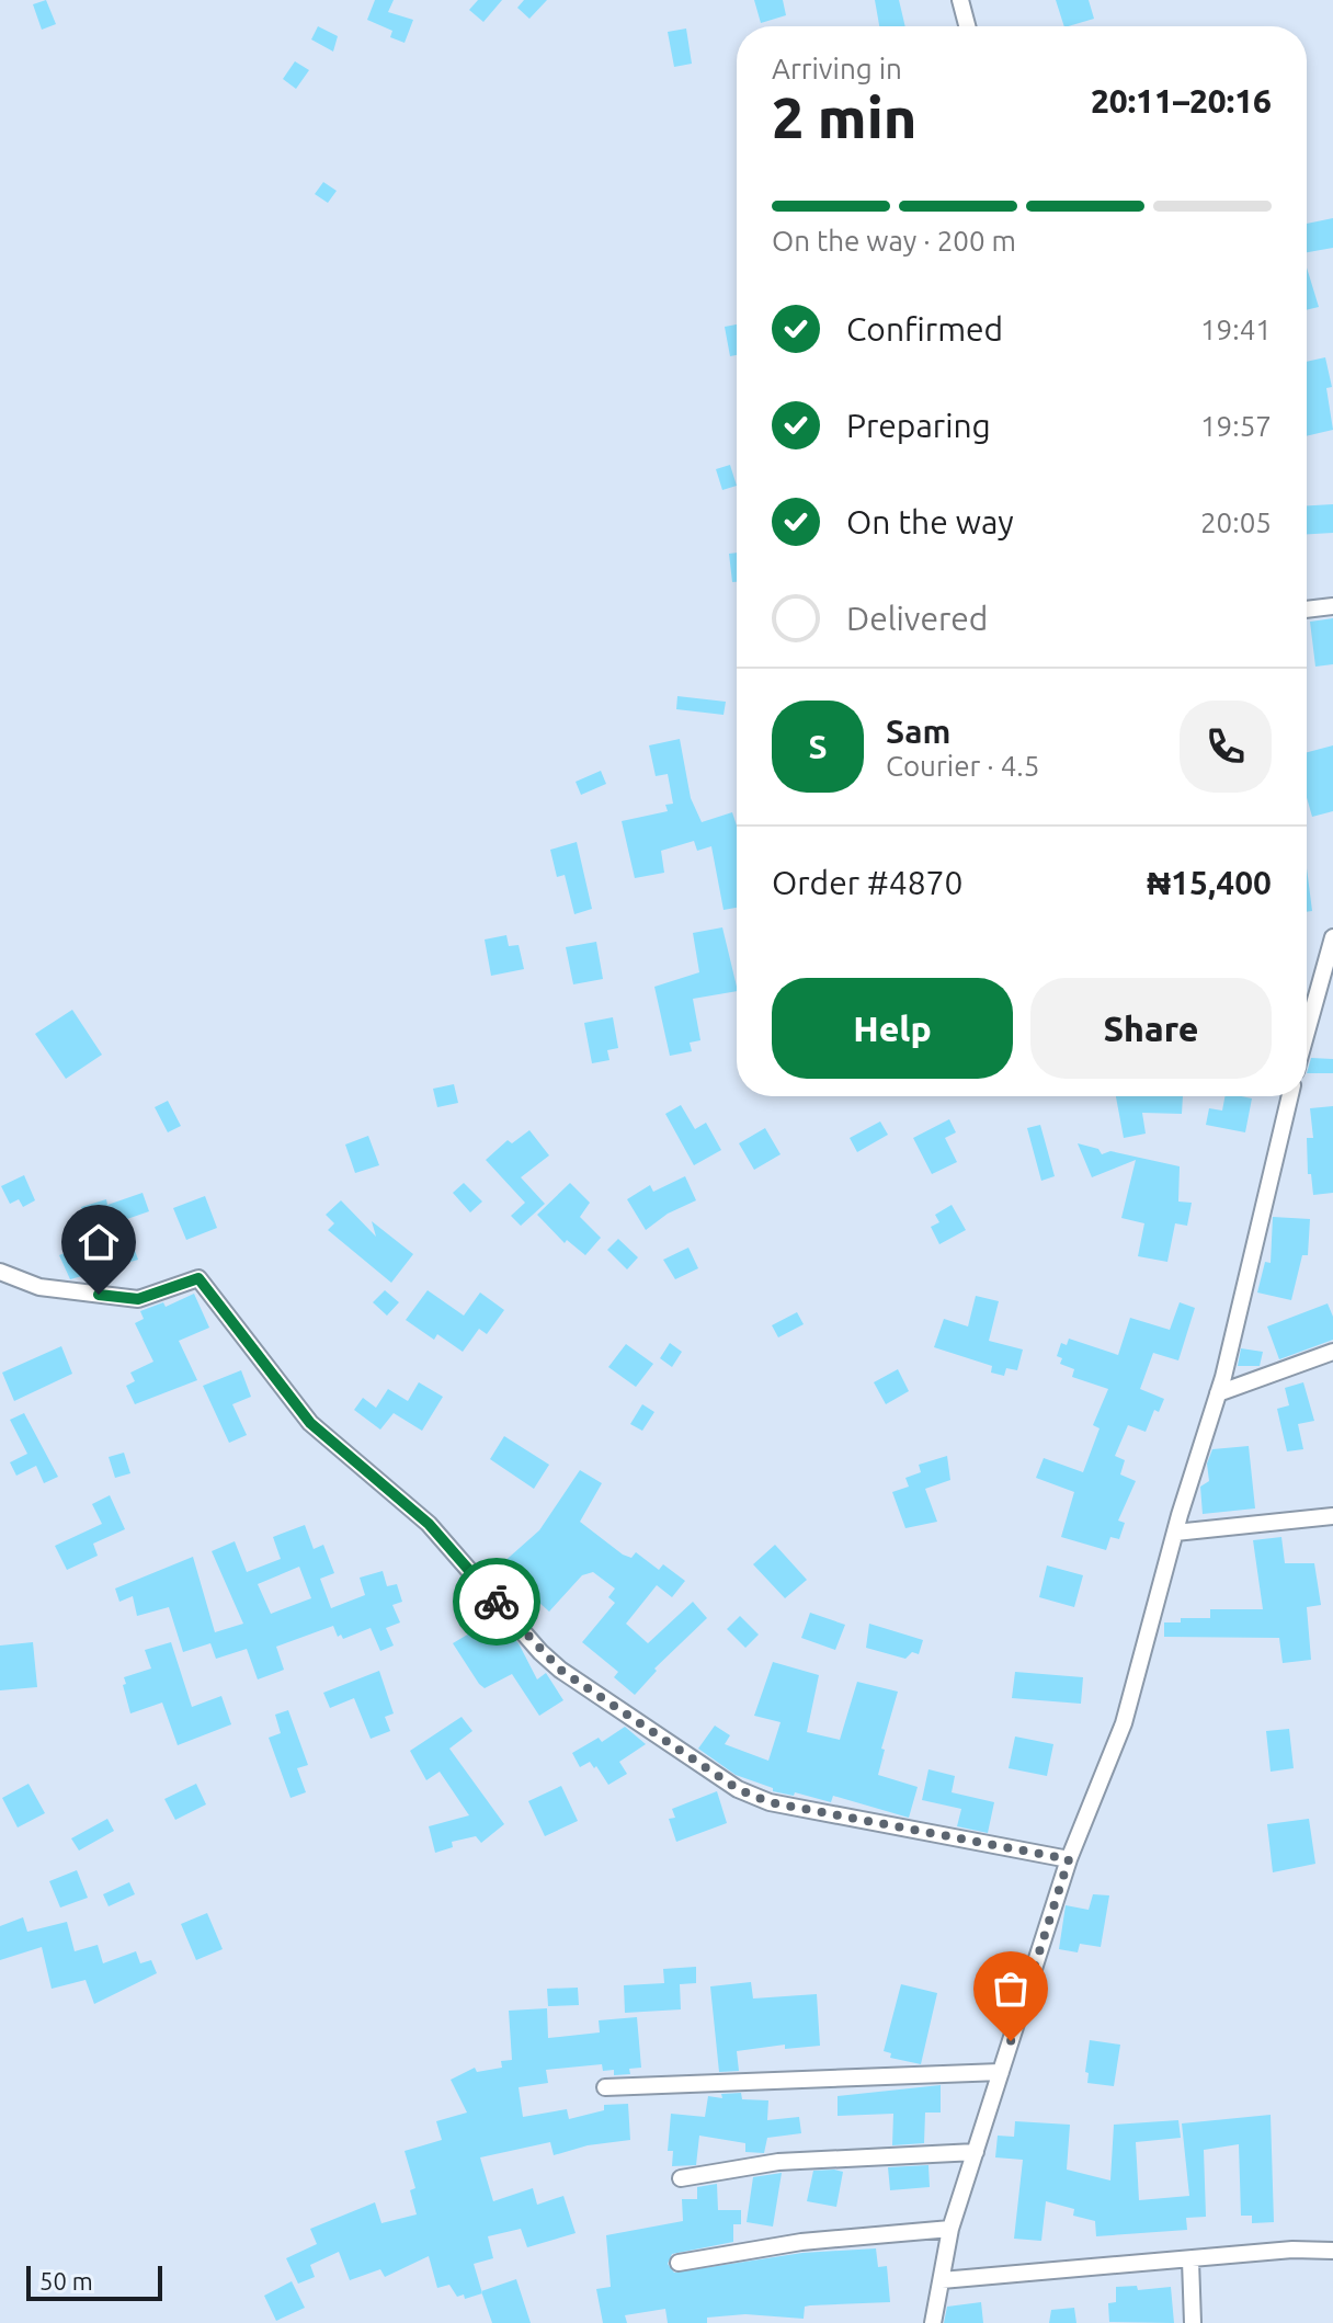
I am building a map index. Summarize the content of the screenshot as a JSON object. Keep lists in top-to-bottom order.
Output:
{
  "scale_bar": "50 m",
  "page": {
    "heading": ["2 min", "Arriving in", "20:11–20:16"],
    "panel": [
      "Sam",
      "Courier · 4.5",
      "Order #4870",
      "₦15,400"
    ],
    "bar": "On the way · 200 m",
    "list": [
      ["Confirmed", "19:41"],
      ["Preparing", "19:57"],
      ["On the way", "20:05"],
      "Delivered"
    ],
    "round": "S",
    "buttons": ["Help", "Share"],
    "scale": "50 m"
  }
}
